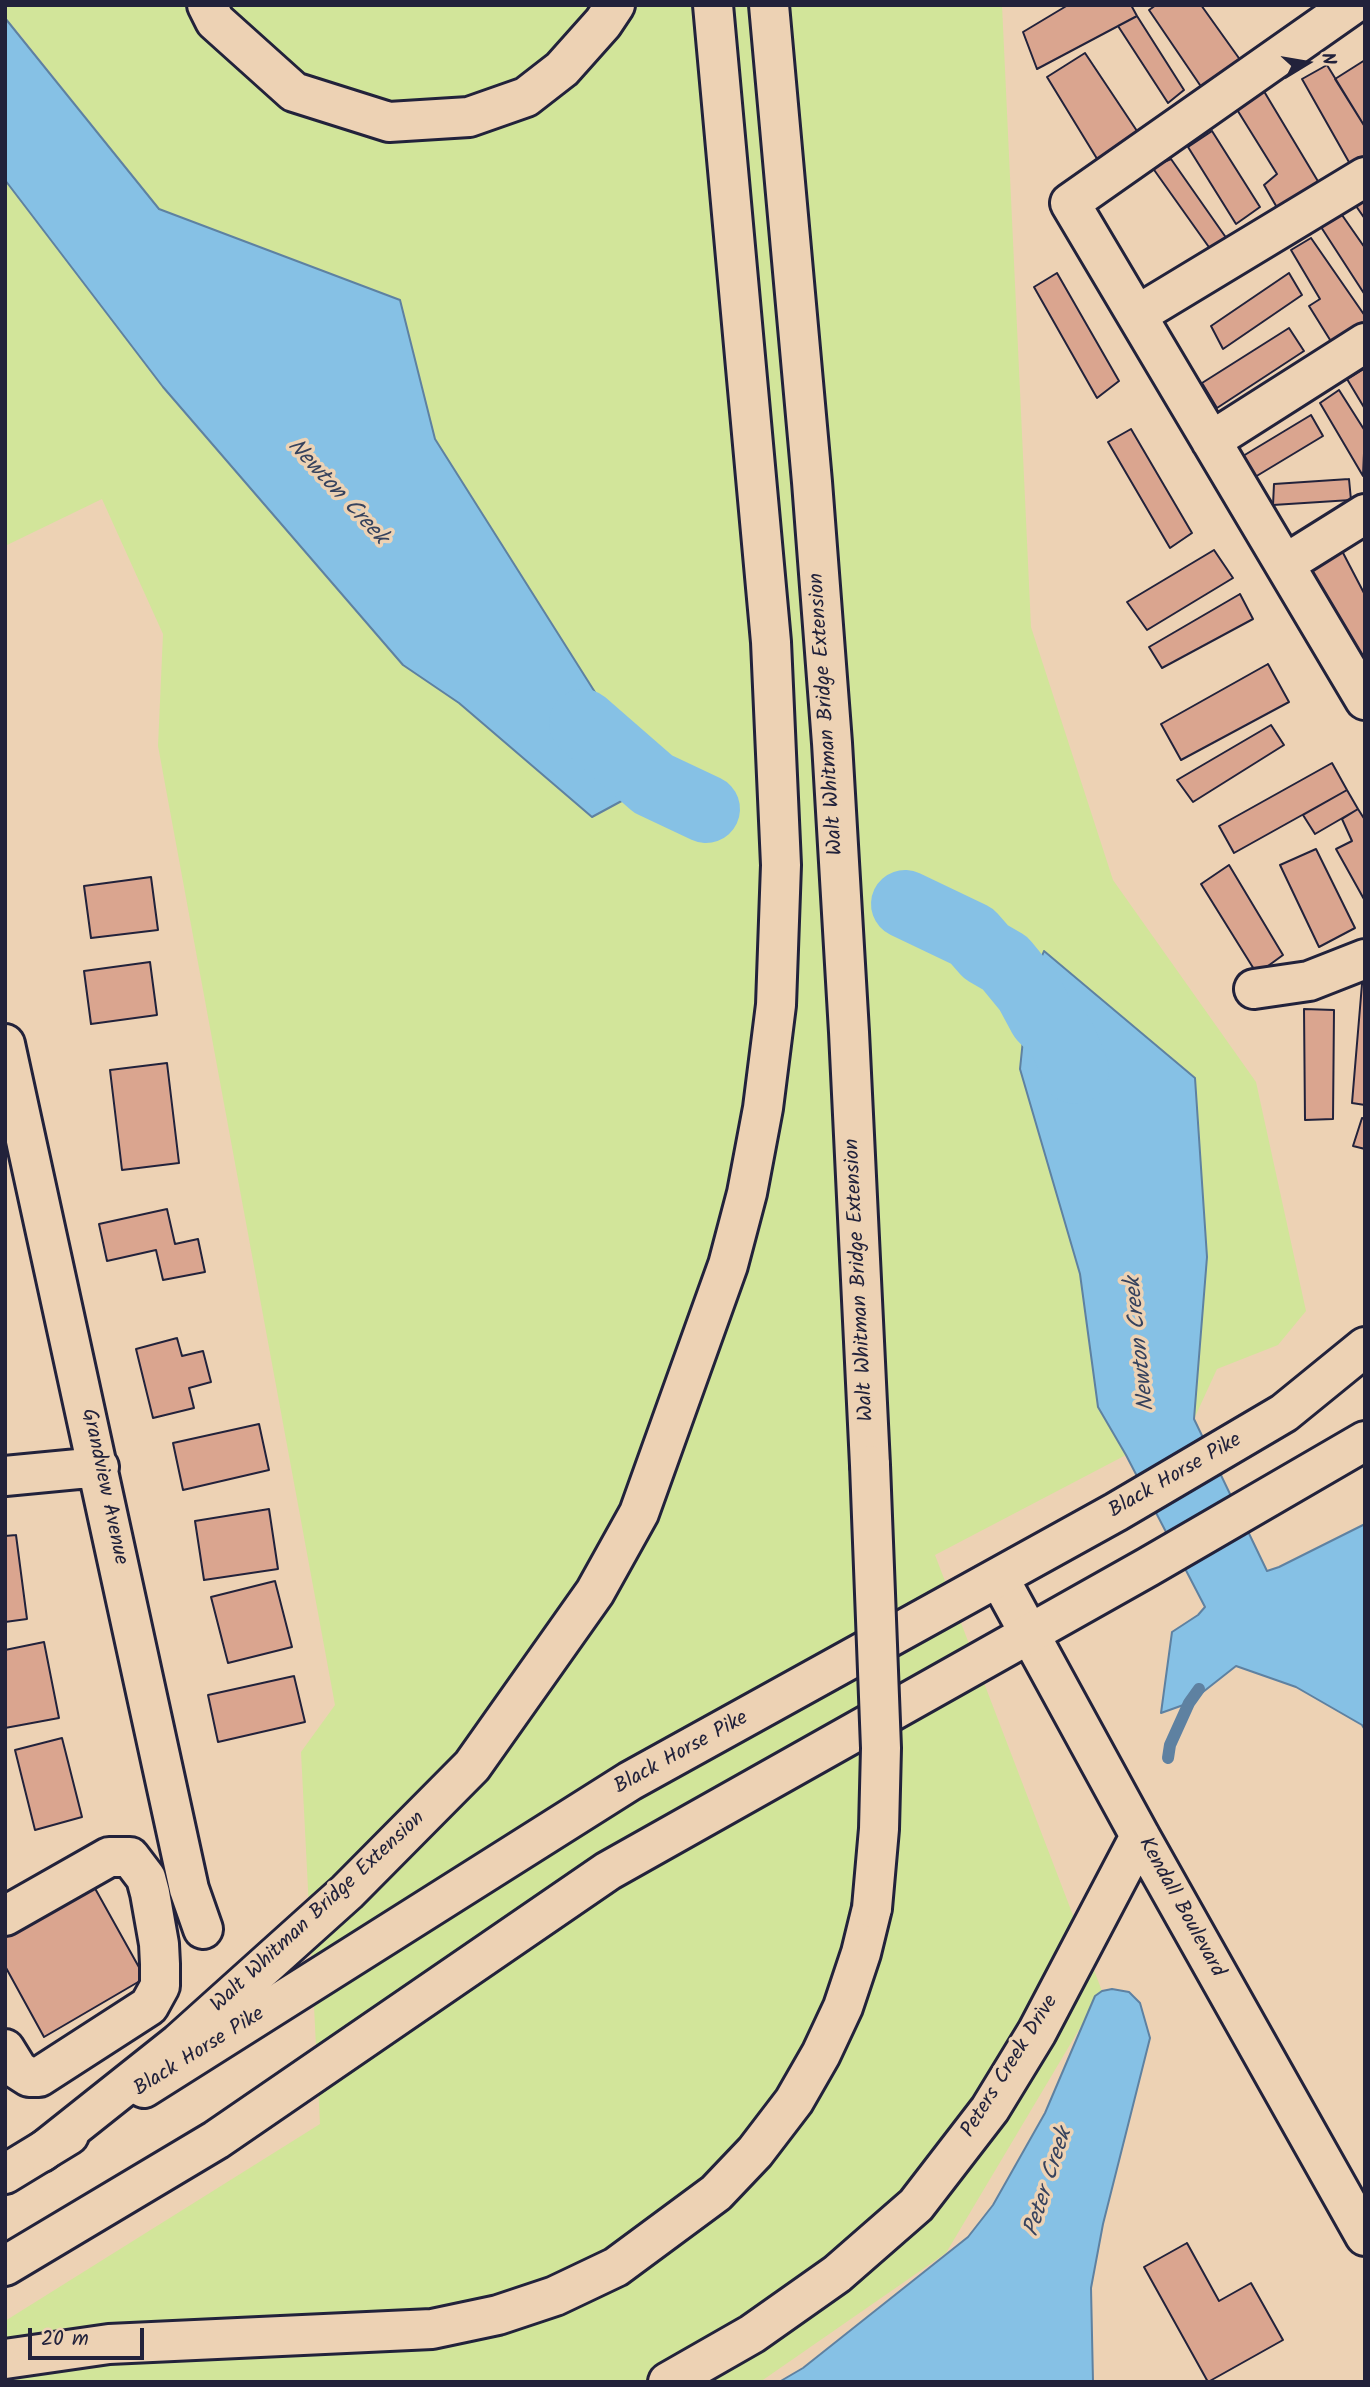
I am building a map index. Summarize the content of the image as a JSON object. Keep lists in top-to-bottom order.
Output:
{
  "streets": {
    "main road": [
      "Walt Whitman Bridge Extension",
      "Black Horse Pike",
      "Grandview Avenue",
      "Kendall Boulevard",
      "Peters Creek Drive"
    ]
  },
  "crossings": [
    ["Walt Whitman Bridge Extension", "Black Horse Pike"],
    ["Black Horse Pike", "Kendall Boulevard"],
    ["Kendall Boulevard", "Peters Creek Drive"]
  ],
  "water": ["Newton Creek", "Peter Creek"],
  "scale_bar": "20 m",
  "north": "right"
}
